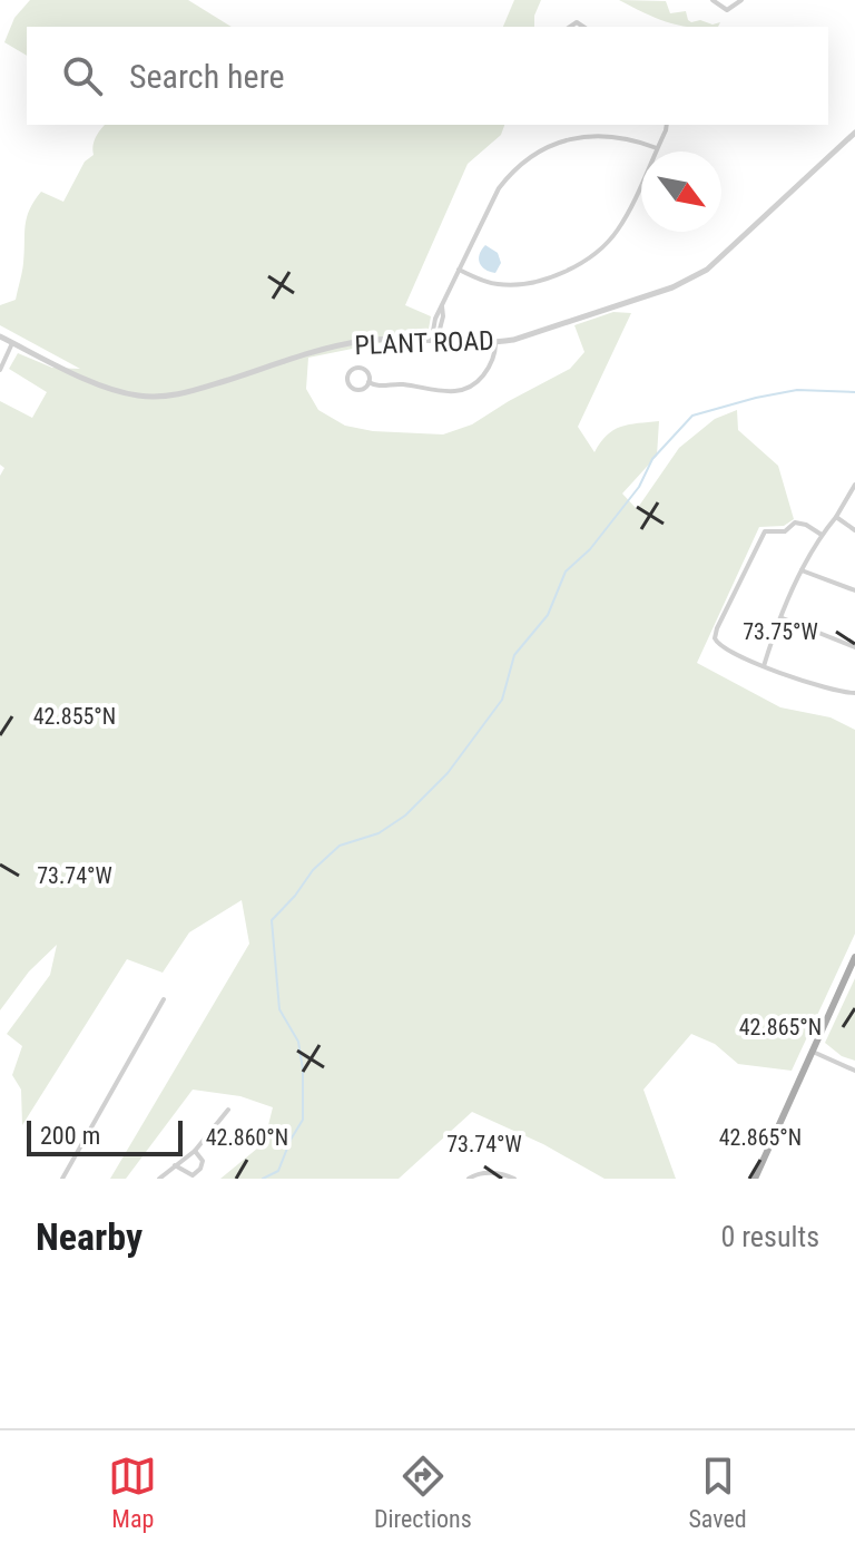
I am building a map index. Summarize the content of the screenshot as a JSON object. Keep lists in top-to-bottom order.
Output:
{
  "streets": {
    "street": ["PLANT ROAD"]
  },
  "scale_bar": "200 m",
  "north": "bottom right",
  "page": {
    "search": "Search here",
    "scale": "200 m",
    "heading": ["Nearby", "0 results"],
    "nav": ["Map", "Directions", "Saved"]
  },
  "coordinates": [
    "73.75°W",
    "42.855°N",
    "73.74°W",
    "42.865°N",
    "42.860°N"
  ]
}
